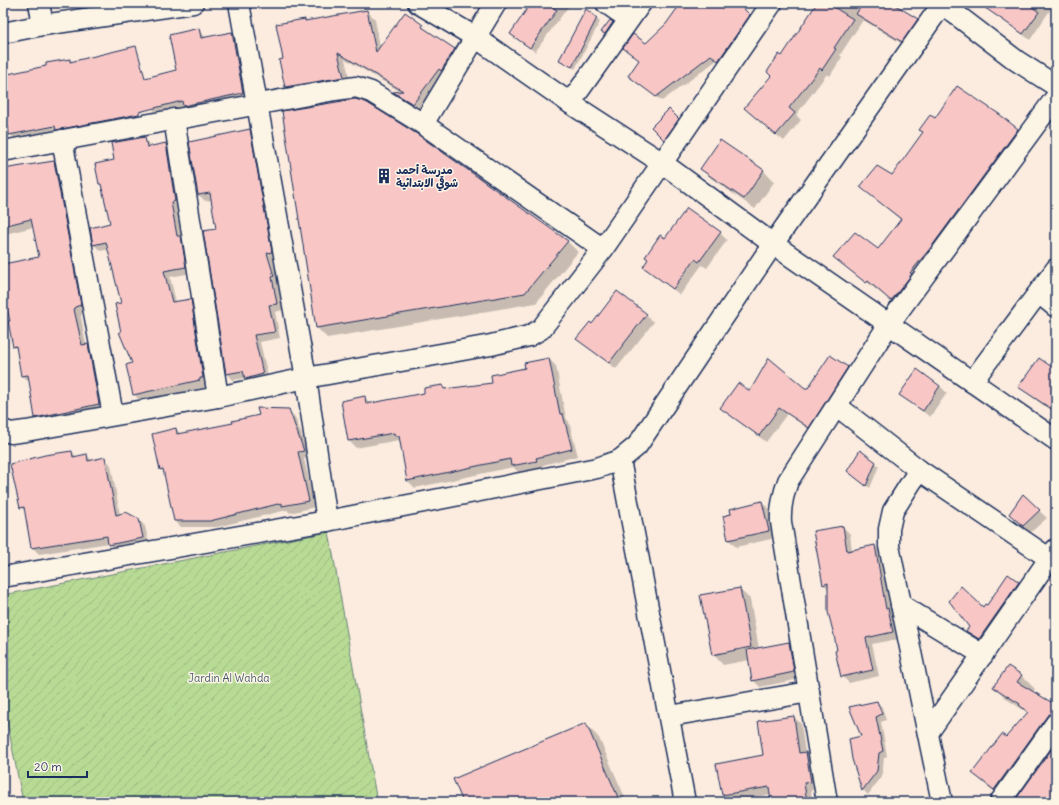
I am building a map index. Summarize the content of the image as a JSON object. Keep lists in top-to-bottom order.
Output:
{
  "parks": ["Jardin Al Wahda"],
  "places": {
    "building": ["مدرسة أحمد شوقي الابتدائية"]
  },
  "scale_bar": "20 m"
}
